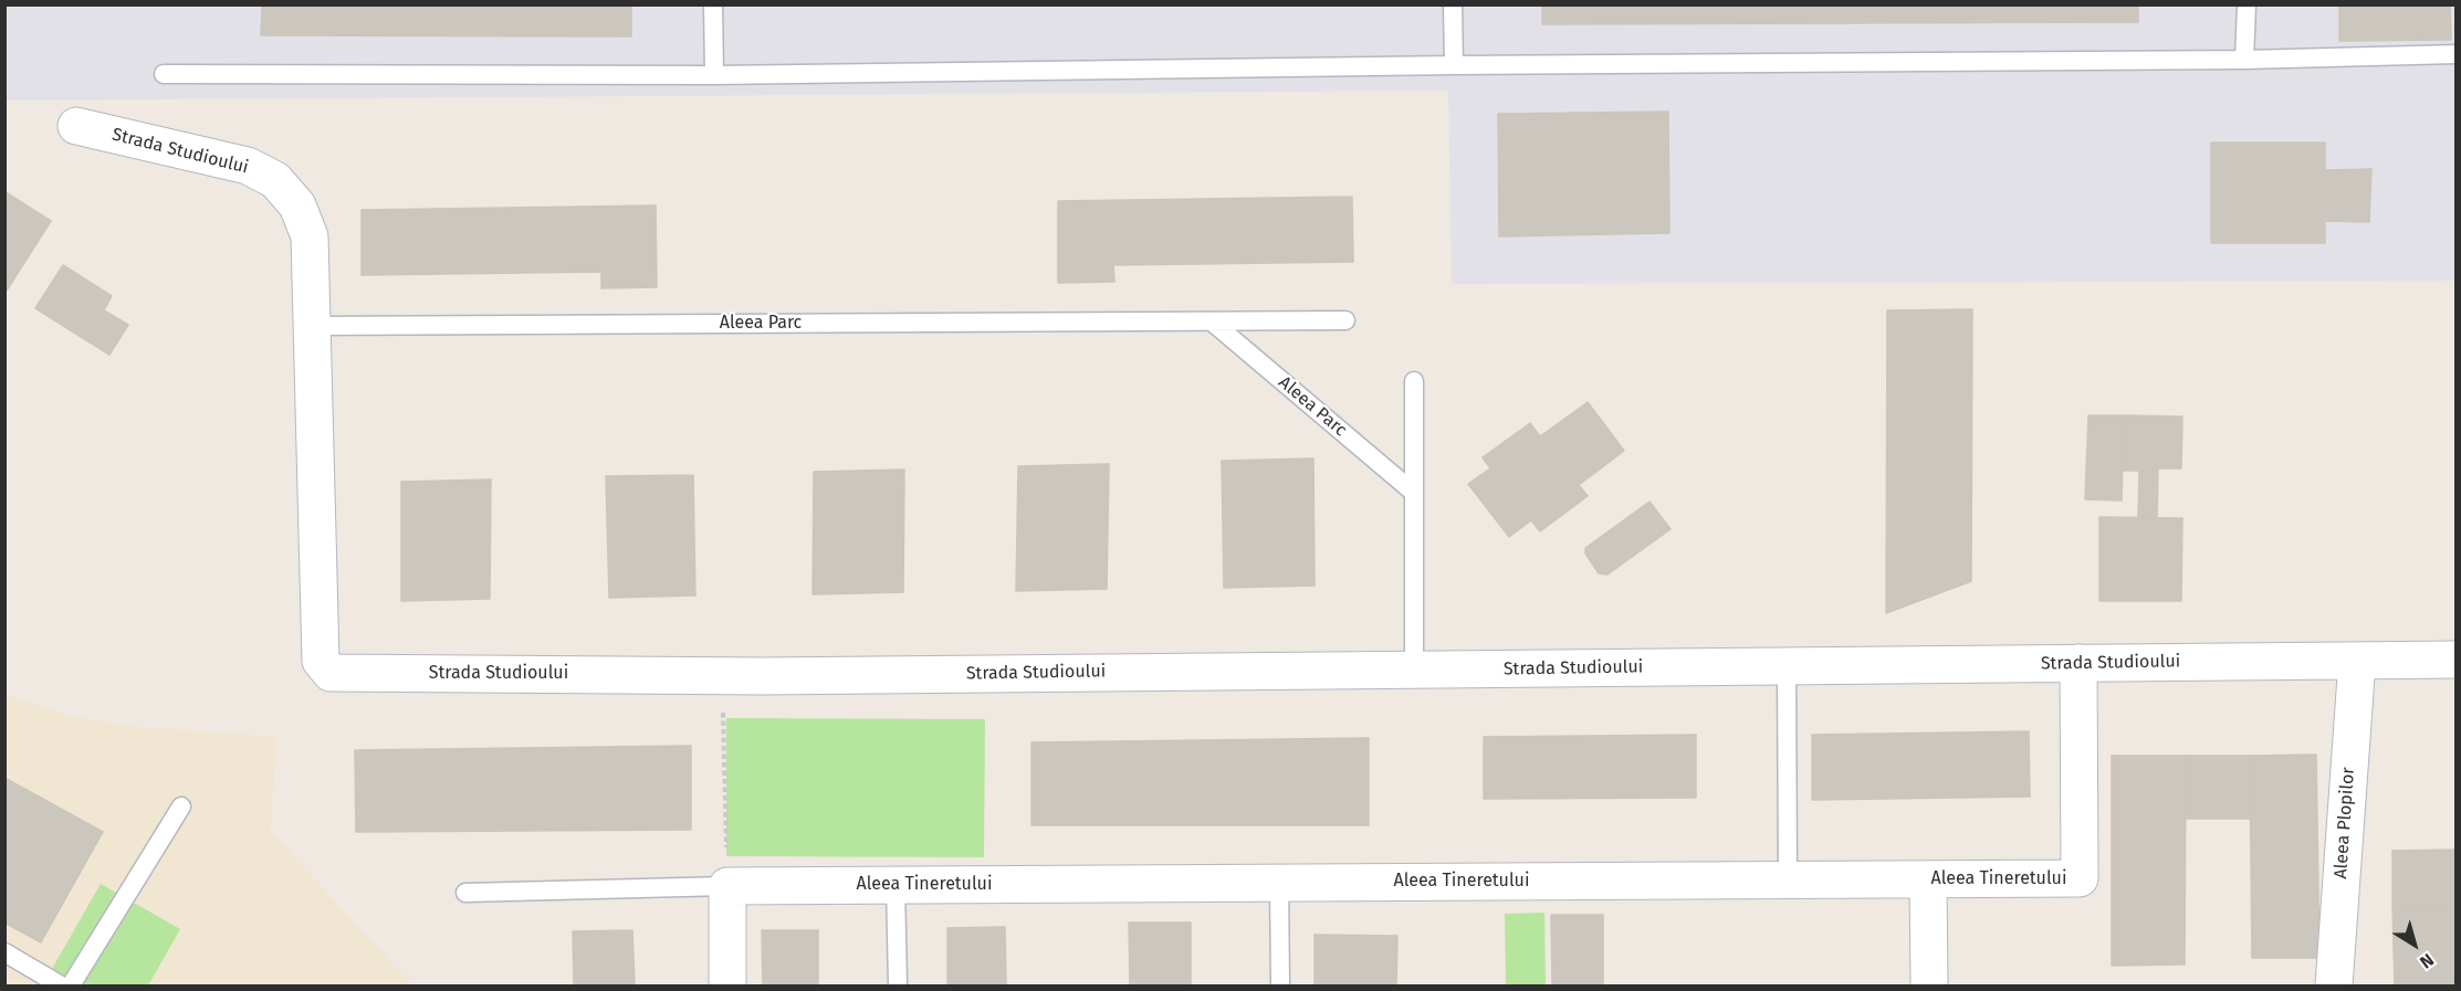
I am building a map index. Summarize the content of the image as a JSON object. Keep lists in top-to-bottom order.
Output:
{
  "streets": {
    "street": ["Strada Studioului", "Aleea Plopilor", "Aleea Tineretului"],
    "lane": ["Aleea Parc"]
  },
  "crossings": [
    ["Strada Studioului", "Aleea Parc"],
    ["Strada Studioului", "Aleea Plopilor"],
    ["Strada Studioului", "Aleea Tineretului"]
  ],
  "north": "bottom right"
}
